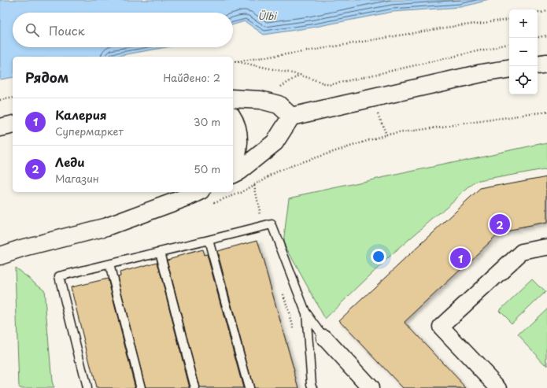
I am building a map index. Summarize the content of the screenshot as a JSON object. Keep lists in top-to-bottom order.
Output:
{
  "water": ["Ülbi"],
  "page": {
    "map_buttons": ["+", "−"],
    "search": "Поиск",
    "heading": ["Рядом", "Найдено: 2"],
    "list": [
      {
        "mark": "1",
        "name": "Калерия",
        "note": "Супермаркет",
        "value": "30 m"
      },
      {
        "mark": "2",
        "name": "Леди",
        "note": "Магазин",
        "value": "50 m"
      }
    ],
    "pins": ["2", "1"]
  }
}
